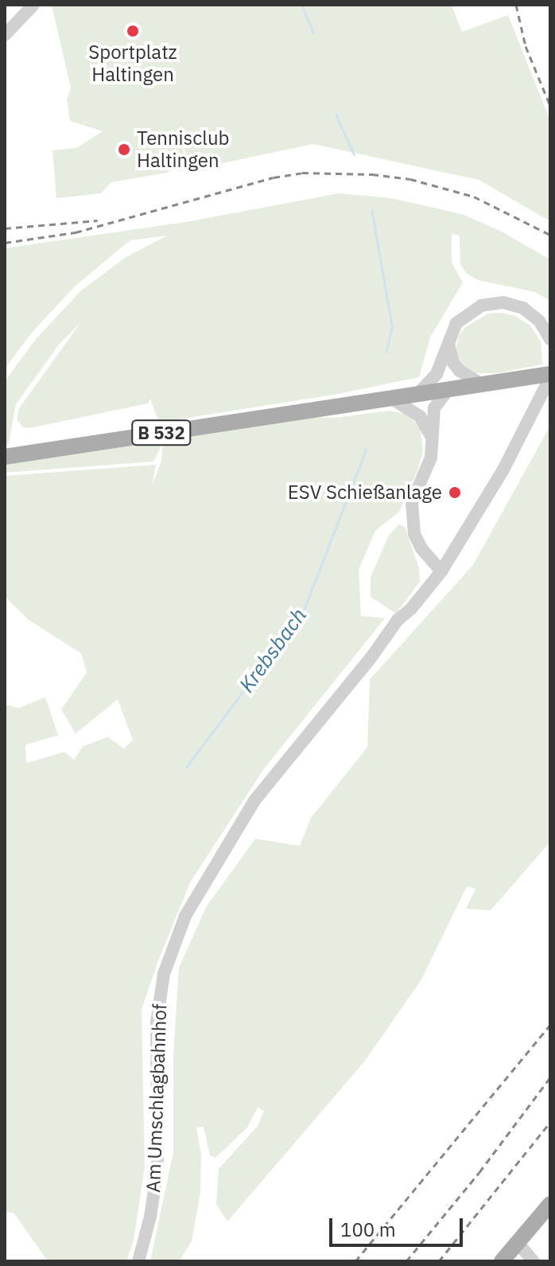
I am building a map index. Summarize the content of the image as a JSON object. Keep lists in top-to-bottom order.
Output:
{
  "streets": {
    "main road": ["B 532"],
    "street": ["Am Umschlagbahnhof"]
  },
  "crossings": [
    ["B 532", "Am Umschlagbahnhof"]
  ],
  "water": ["Krebsbach"],
  "places": ["Sportplatz Haltingen", "Tennisclub Haltingen", "ESV Schießanlage"],
  "scale_bar": "100 m"
}
